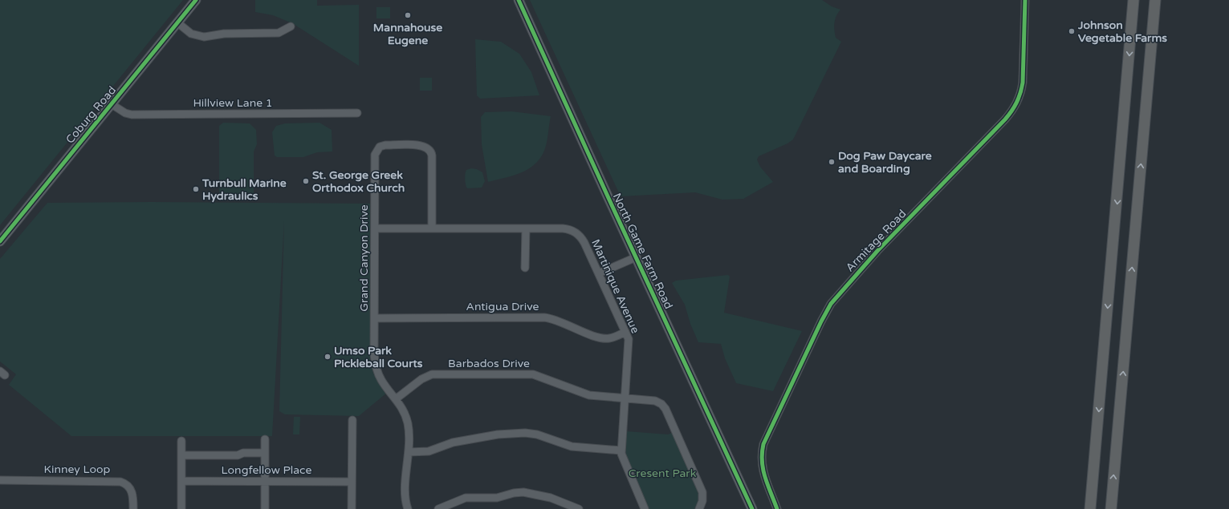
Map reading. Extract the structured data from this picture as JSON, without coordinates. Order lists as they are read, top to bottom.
{
  "streets": {
    "main road": ["Coburg Road", "North Game Farm Road"],
    "street": [
      "Hillview Lane 1",
      "Armitage Road",
      "Grand Canyon Drive",
      "Martinique Avenue",
      "Antigua Drive",
      "Barbados Drive",
      "Kinney Loop",
      "Longfellow Place"
    ]
  },
  "crossings": [
    ["Hillview Lane 1", "Coburg Road"],
    ["Grand Canyon Drive", "Martinique Avenue"],
    ["Grand Canyon Drive", "Antigua Drive"],
    ["Grand Canyon Drive", "Barbados Drive"],
    ["Martinique Avenue", "Antigua Drive"],
    ["Martinique Avenue", "Barbados Drive"]
  ],
  "parks": ["Cresent Park"],
  "places": [
    "Mannahouse Eugene",
    "Johnson Vegetable Farms",
    "Dog Paw Daycare and Boarding",
    "St. George Greek Orthodox Church",
    "Turnbull Marine Hydraulics",
    "Umso Park Pickleball Courts"
  ]
}
